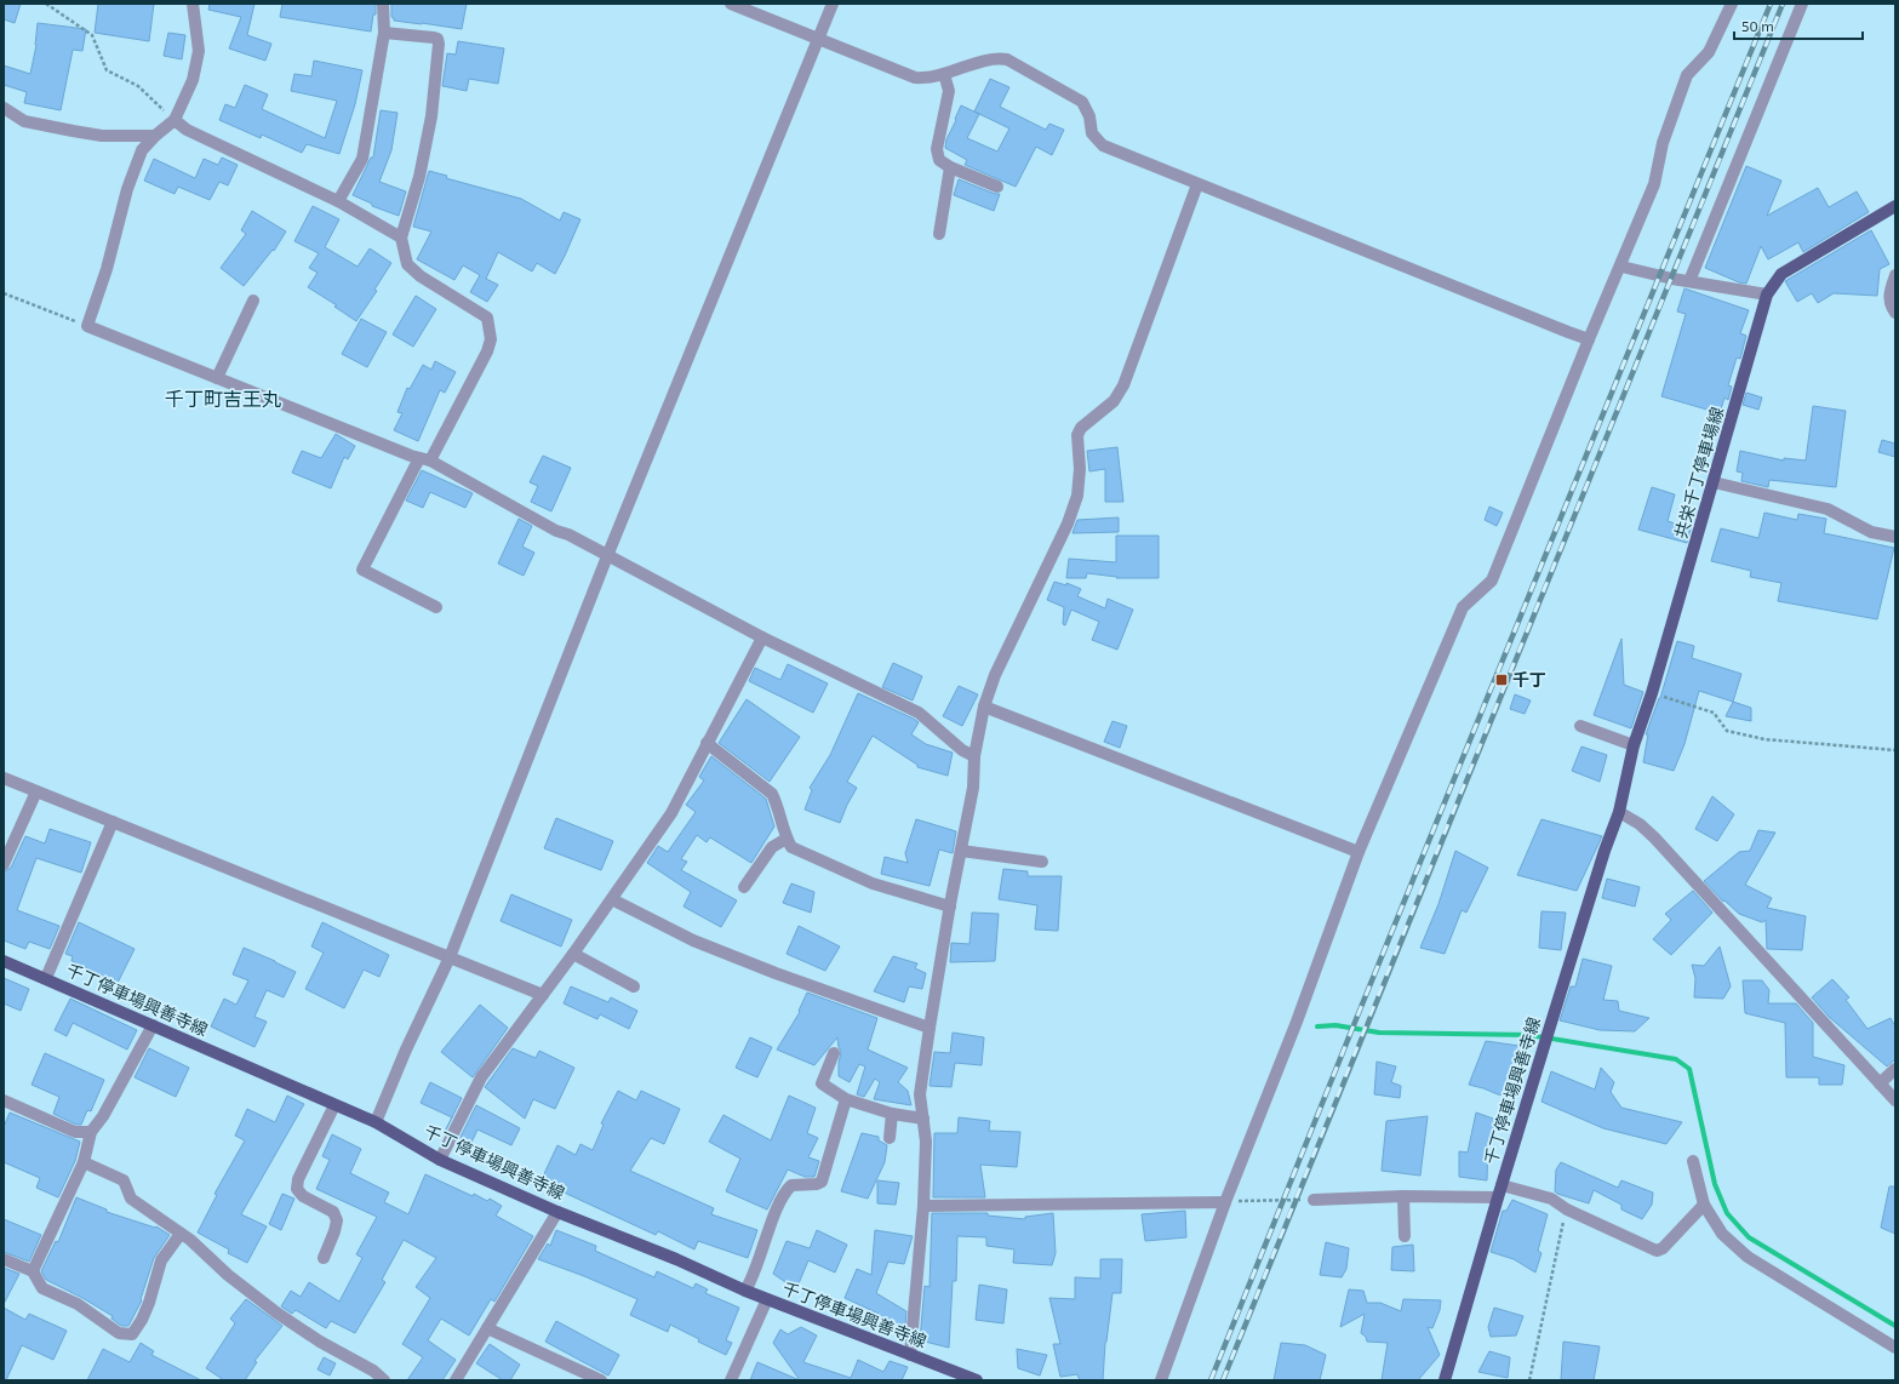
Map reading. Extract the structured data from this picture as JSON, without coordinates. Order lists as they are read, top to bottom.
{
  "streets": {
    "main road": ["共栄千丁停車場線", "千丁停車場興善寺線"]
  },
  "crossings": [
    ["共栄千丁停車場線", "千丁停車場興善寺線"]
  ],
  "districts": ["千丁町吉王丸"],
  "places": {
    "transit": ["千丁"]
  },
  "scale_bar": "50 m"
}
